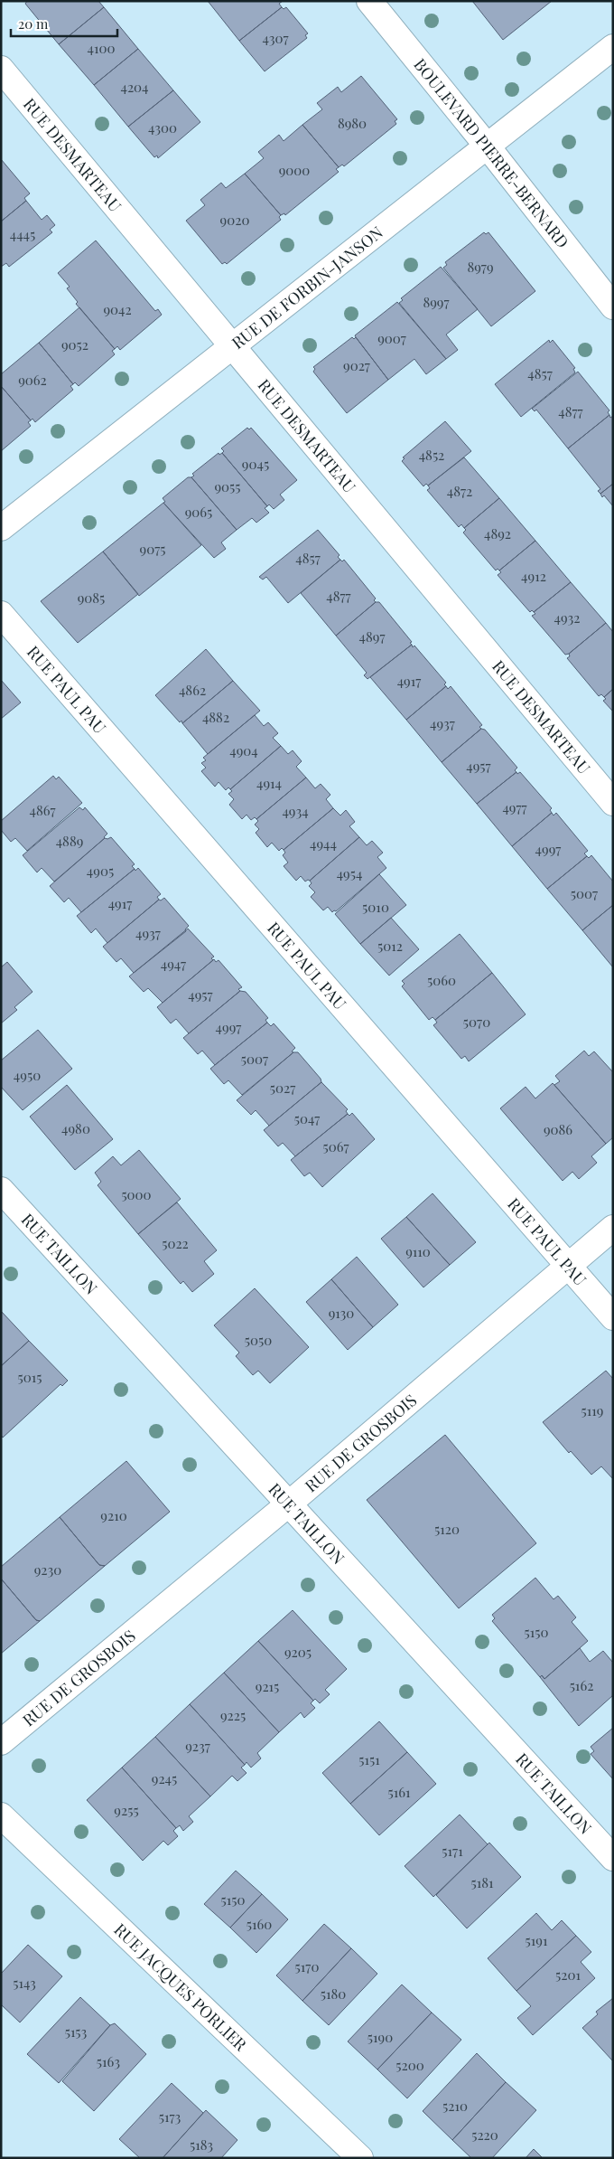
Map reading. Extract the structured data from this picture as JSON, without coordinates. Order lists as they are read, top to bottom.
{
  "streets": {
    "street": [
      "BOULEVARD PIERRE-BERNARD",
      "RUE DESMARTEAU",
      "RUE DE FORBIN-JANSON",
      "RUE PAUL PAU",
      "RUE TAILLON",
      "RUE DE GROSBOIS",
      "RUE JACQUES PORLIER"
    ]
  },
  "crossings": [
    ["BOULEVARD PIERRE-BERNARD", "RUE DE FORBIN-JANSON"],
    ["RUE DESMARTEAU", "RUE DE FORBIN-JANSON"],
    ["RUE PAUL PAU", "RUE DE GROSBOIS"],
    ["RUE TAILLON", "RUE DE GROSBOIS"]
  ],
  "house_numbers": [
    "4307",
    "4100",
    "4204",
    "8980",
    "4300",
    "9000",
    "9020",
    "4445",
    "8979",
    "8997",
    "9042",
    "9007",
    "9052",
    "9027",
    "4857",
    "9062",
    "4877",
    "4852",
    "9045",
    "9055",
    "4872",
    "9065",
    "4892",
    "9075",
    "4857",
    "4912",
    "4877",
    "9085",
    "4932",
    "4897",
    "4917",
    "4862",
    "4882",
    "4937",
    "4904",
    "4957",
    "4914",
    "4977",
    "4867",
    "4934",
    "4889",
    "4944",
    "4997",
    "4905",
    "4954",
    "5007",
    "4917",
    "5010",
    "4937",
    "5012",
    "4947",
    "5060",
    "4957",
    "5070",
    "4997",
    "5007",
    "4950",
    "5027",
    "5047",
    "4980",
    "9086",
    "5067",
    "5000",
    "5022",
    "9110",
    "9130",
    "5050",
    "5015",
    "5119",
    "9210",
    "5120",
    "9230",
    "5150",
    "9205",
    "5162",
    "9215",
    "9225",
    "9237",
    "5151",
    "9245",
    "5161",
    "9255",
    "5171",
    "5181",
    "5150",
    "5160",
    "5191",
    "5170",
    "5201",
    "5143",
    "5180",
    "5153",
    "5190",
    "5163",
    "5200",
    "5210",
    "5173",
    "5220",
    "5183"
  ],
  "scale_bar": "20 m"
}
